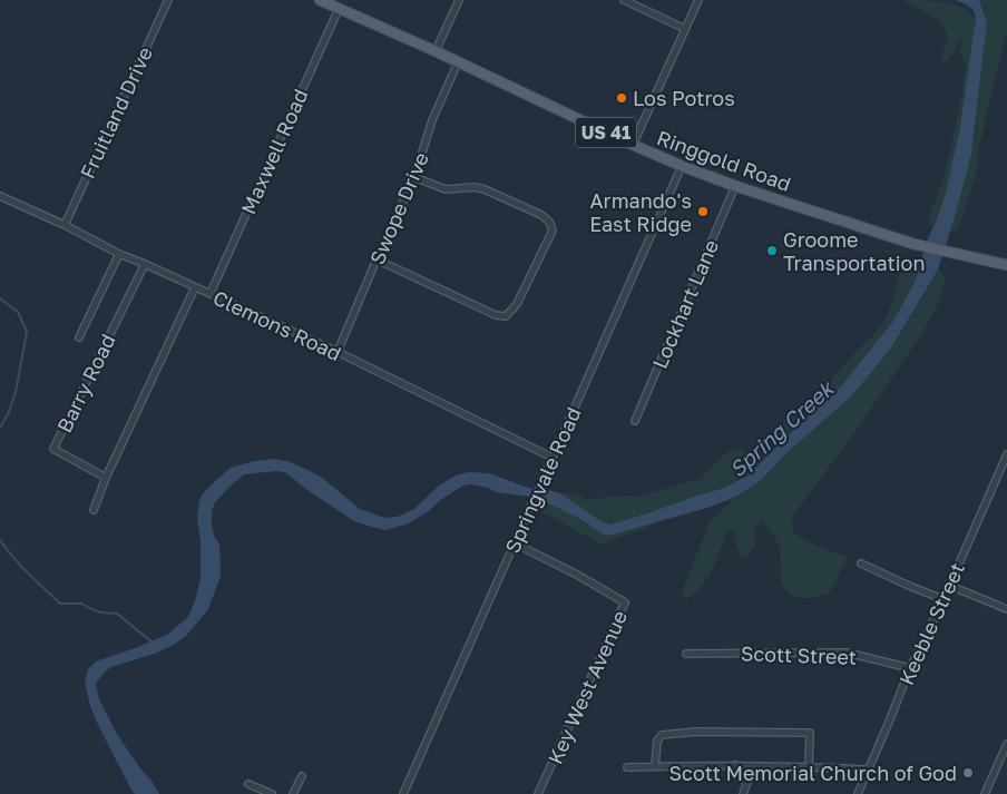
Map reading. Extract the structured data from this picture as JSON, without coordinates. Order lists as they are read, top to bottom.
{
  "streets": {
    "main road": ["US 41", "Ringgold Road"],
    "street": [
      "Fruitland Drive",
      "Maxwell Road",
      "Swope Drive",
      "Lockhart Lane",
      "Clemons Road",
      "Barry Road",
      "Springvale Road",
      "Keeble Street",
      "Scott Street",
      "Key West Avenue"
    ]
  },
  "crossings": [
    ["Fruitland Drive", "Clemons Road"],
    ["Maxwell Road", "Ringgold Road"],
    ["Maxwell Road", "Clemons Road"],
    ["Ringgold Road", "Swope Drive"],
    ["Ringgold Road", "Lockhart Lane"],
    ["Ringgold Road", "Springvale Road"],
    ["Swope Drive", "Clemons Road"],
    ["Clemons Road", "Barry Road"],
    ["Clemons Road", "Springvale Road"],
    ["Springvale Road", "Key West Avenue"],
    ["Keeble Street", "Scott Street"]
  ],
  "water": ["Spring Creek"],
  "places": [
    "Los Potros",
    "Armando's East Ridge",
    "Groome Transportation",
    "Scott Memorial Church of God"
  ]
}
